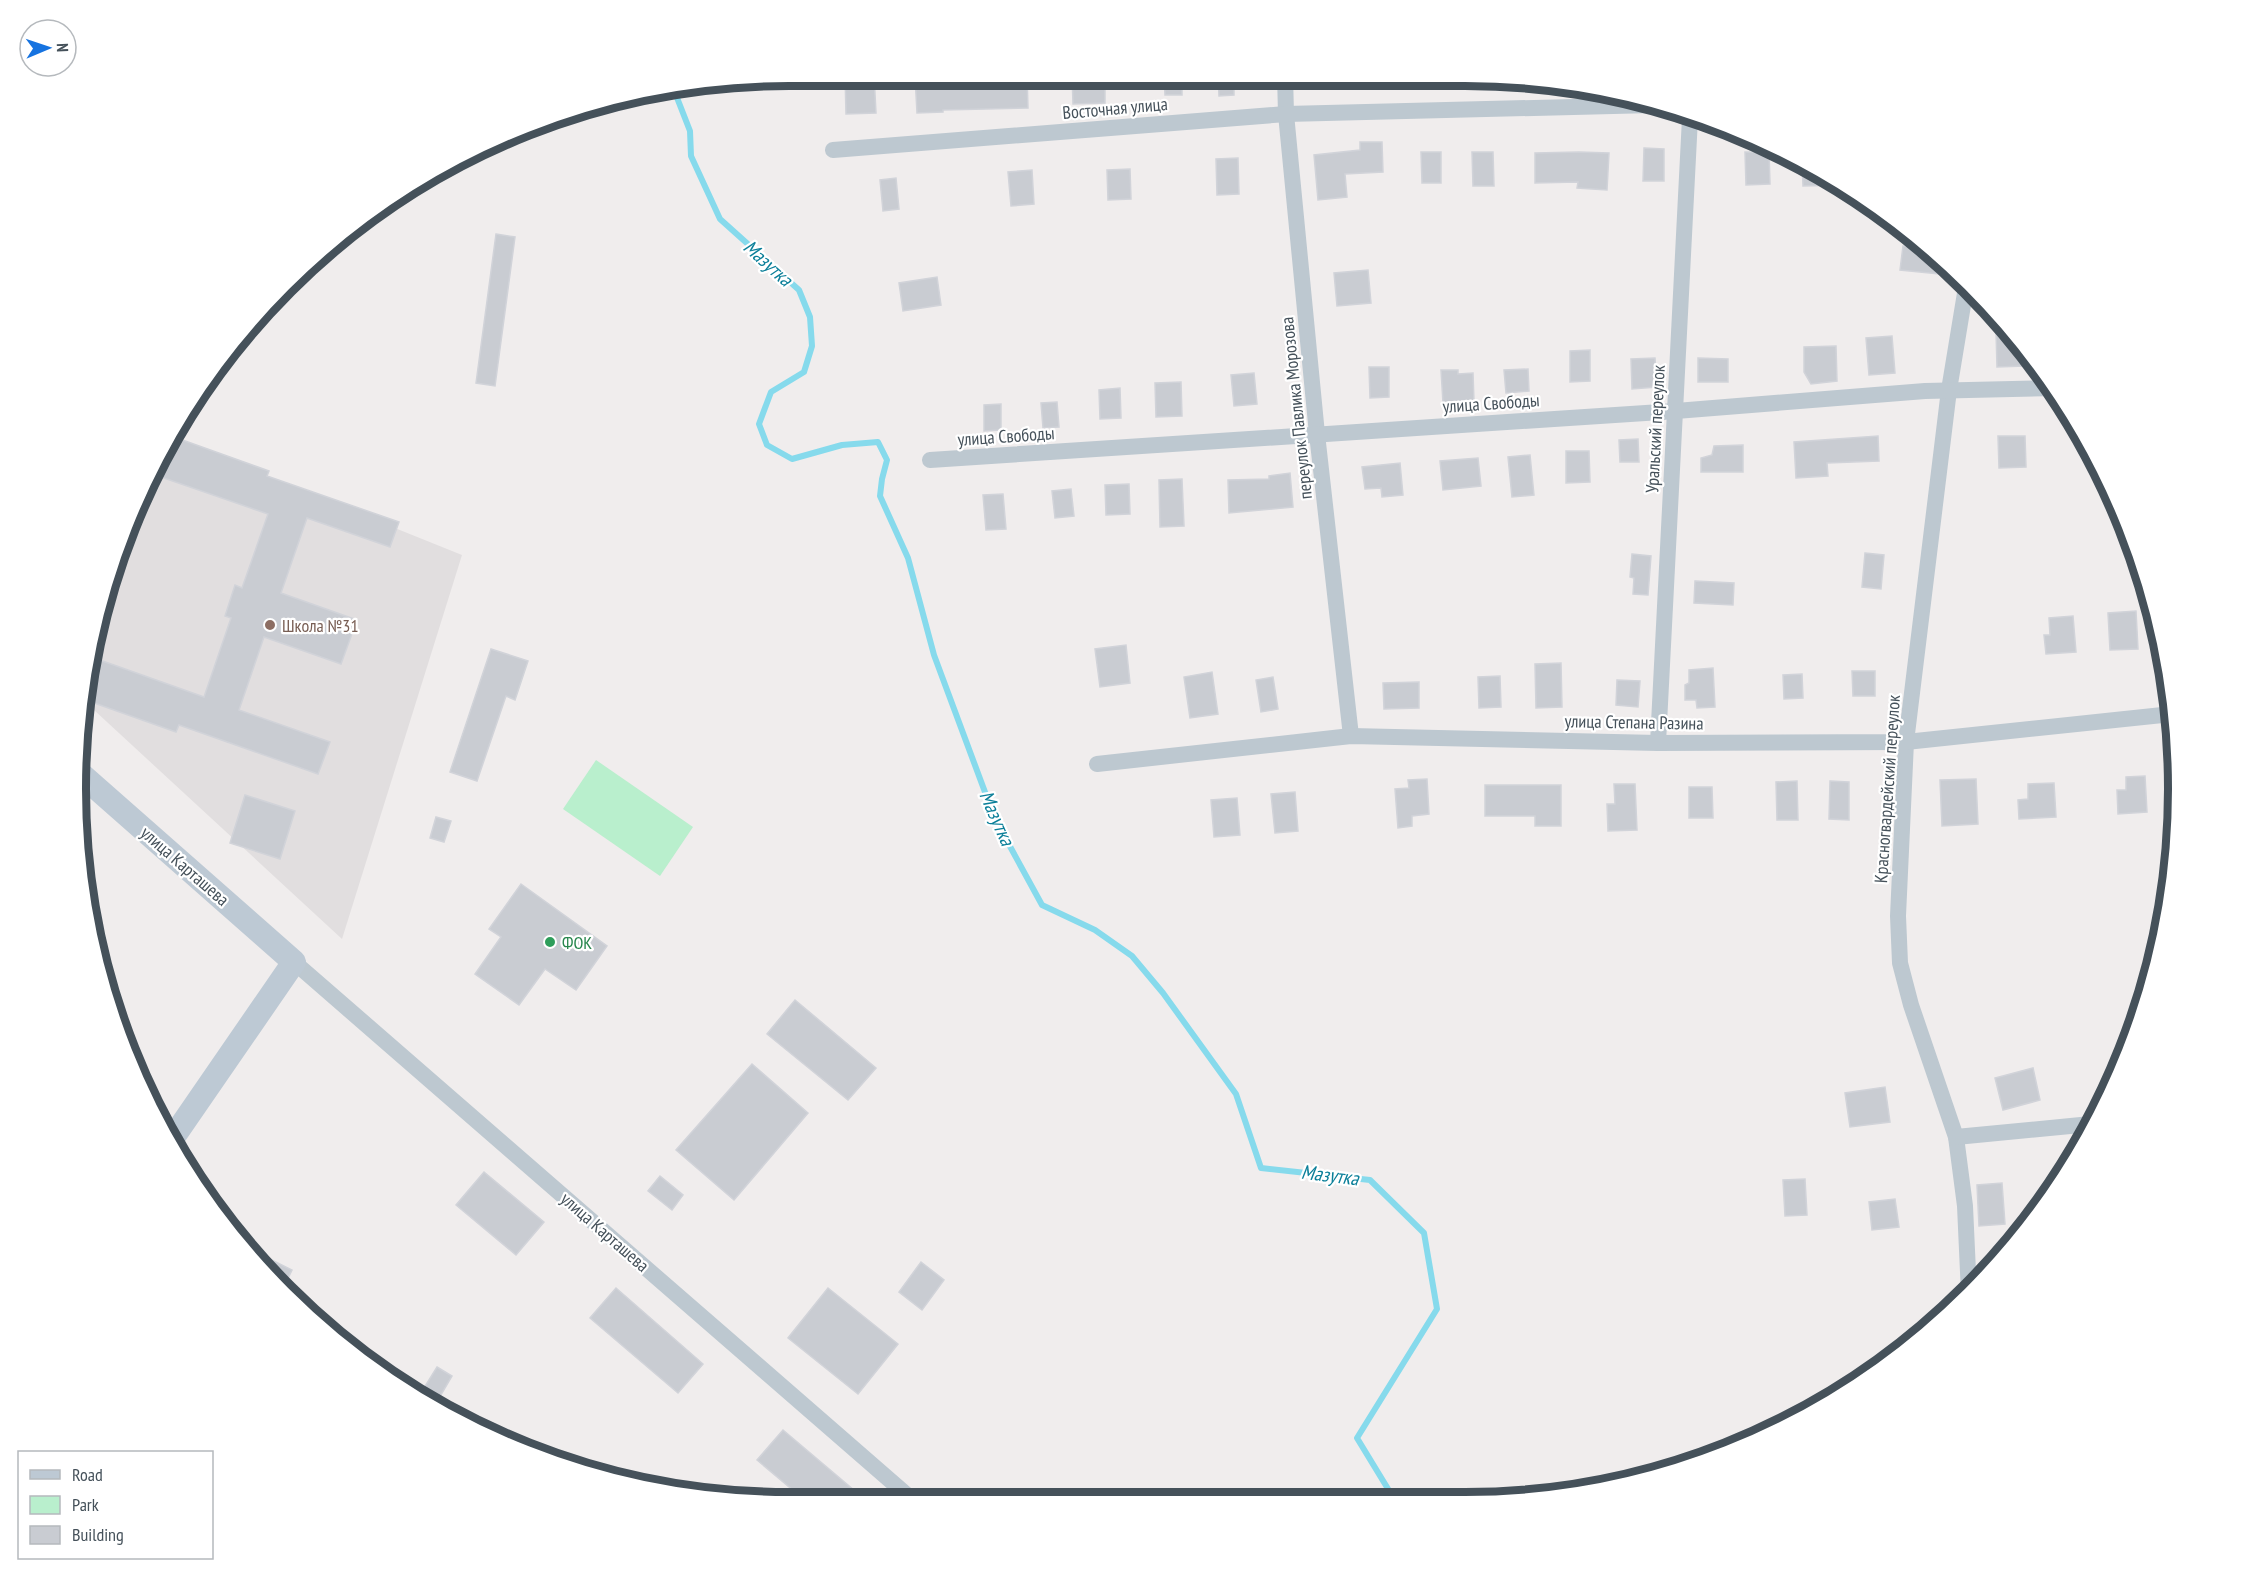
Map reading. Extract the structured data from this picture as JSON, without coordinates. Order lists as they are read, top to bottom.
{
  "streets": {
    "street": [
      "Восточная улица",
      "улица Свободы",
      "переулок Павлика Морозова",
      "Уральский переулок",
      "улица Степана Разина",
      "Красногвардейский переулок",
      "улица Карташева"
    ]
  },
  "crossings": [
    ["Восточная улица", "переулок Павлика Морозова"],
    ["улица Свободы", "переулок Павлика Морозова"],
    ["улица Свободы", "Уральский переулок"],
    ["улица Свободы", "Красногвардейский переулок"],
    ["переулок Павлика Морозова", "улица Степана Разина"],
    ["Уральский переулок", "улица Степана Разина"],
    ["улица Степана Разина", "Красногвардейский переулок"]
  ],
  "water": ["Мазутка"],
  "places": ["Школа №31", "ФОК"],
  "legend": ["Road", "Park", "Building"],
  "north": "right"
}
